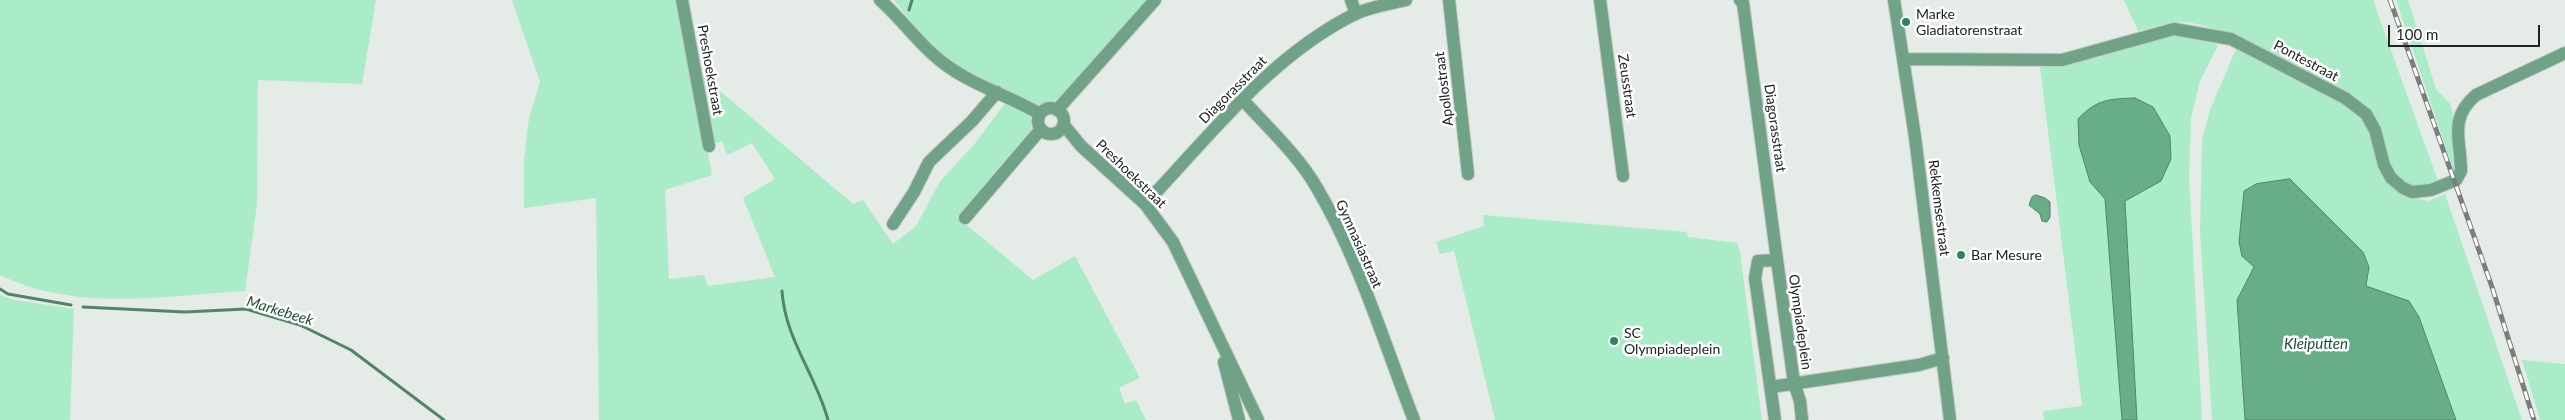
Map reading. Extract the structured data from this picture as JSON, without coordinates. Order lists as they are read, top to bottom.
{
  "streets": {
    "street": [
      "Pontestraat",
      "Preshoekstraat",
      "Zeusstraat",
      "Apollostraat",
      "Diagorasstraat",
      "Rekkemsestraat",
      "Gymnasiastraat",
      "Olympiadeplein"
    ]
  },
  "crossings": [
    ["Pontestraat", "Rekkemsestraat"],
    ["Preshoekstraat", "Diagorasstraat"],
    ["Diagorasstraat", "Gymnasiastraat"],
    ["Diagorasstraat", "Olympiadeplein"]
  ],
  "water": ["Markebeek", "Kleiputten"],
  "places": ["Marke Gladiatorenstraat", "Bar Mesure", "SC Olympiadeplein"],
  "scale_bar": "100 m"
}
